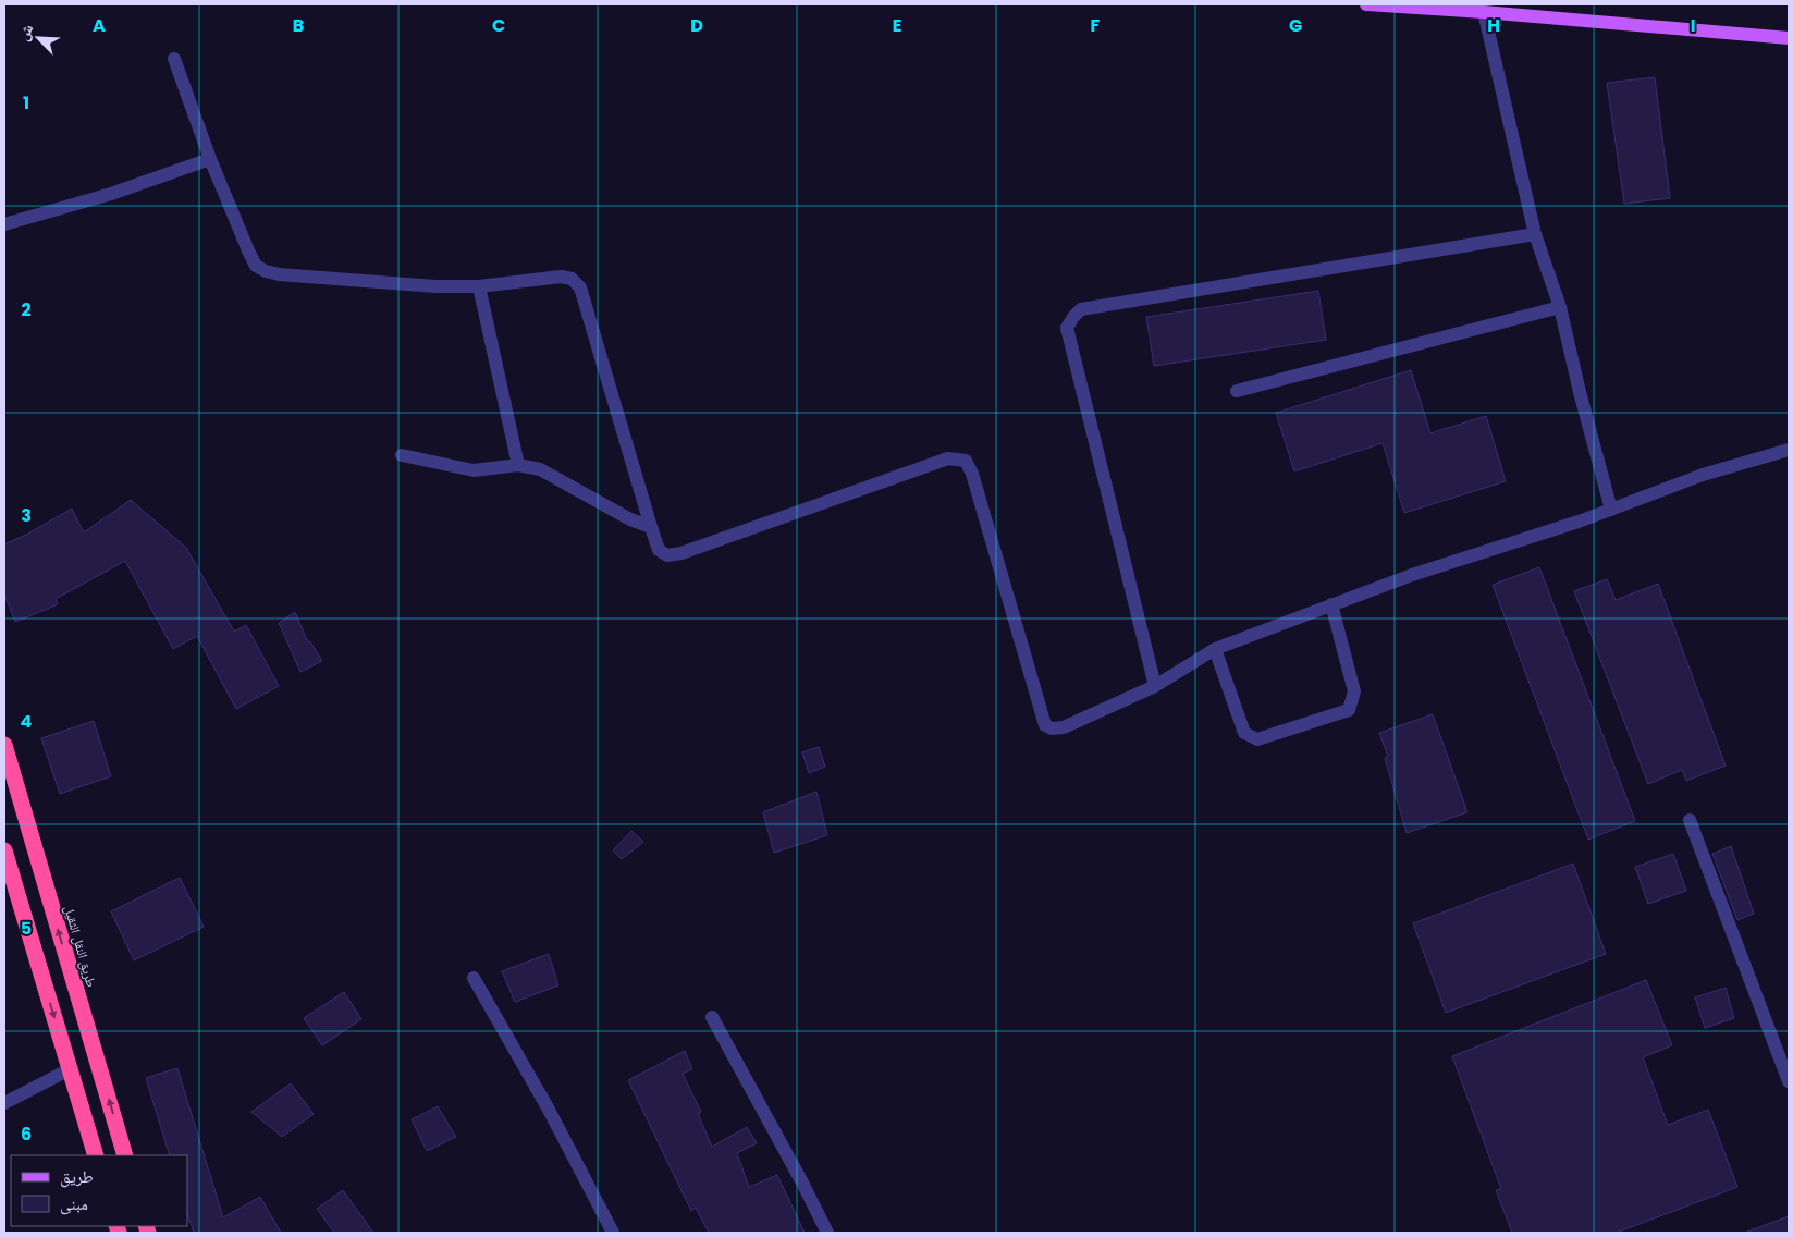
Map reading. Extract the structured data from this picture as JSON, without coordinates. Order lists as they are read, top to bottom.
{
  "streets": {
    "highway": ["طريق النقل الثقيل"]
  },
  "legend": ["طريق", "مبنى"],
  "north": "top left",
  "grid": {
    "columns": [
      "A",
      "B",
      "C",
      "D",
      "E",
      "F",
      "G",
      "H",
      "I"
    ],
    "rows": [
      "1",
      "2",
      "3",
      "4",
      "5",
      "6"
    ]
  }
}
